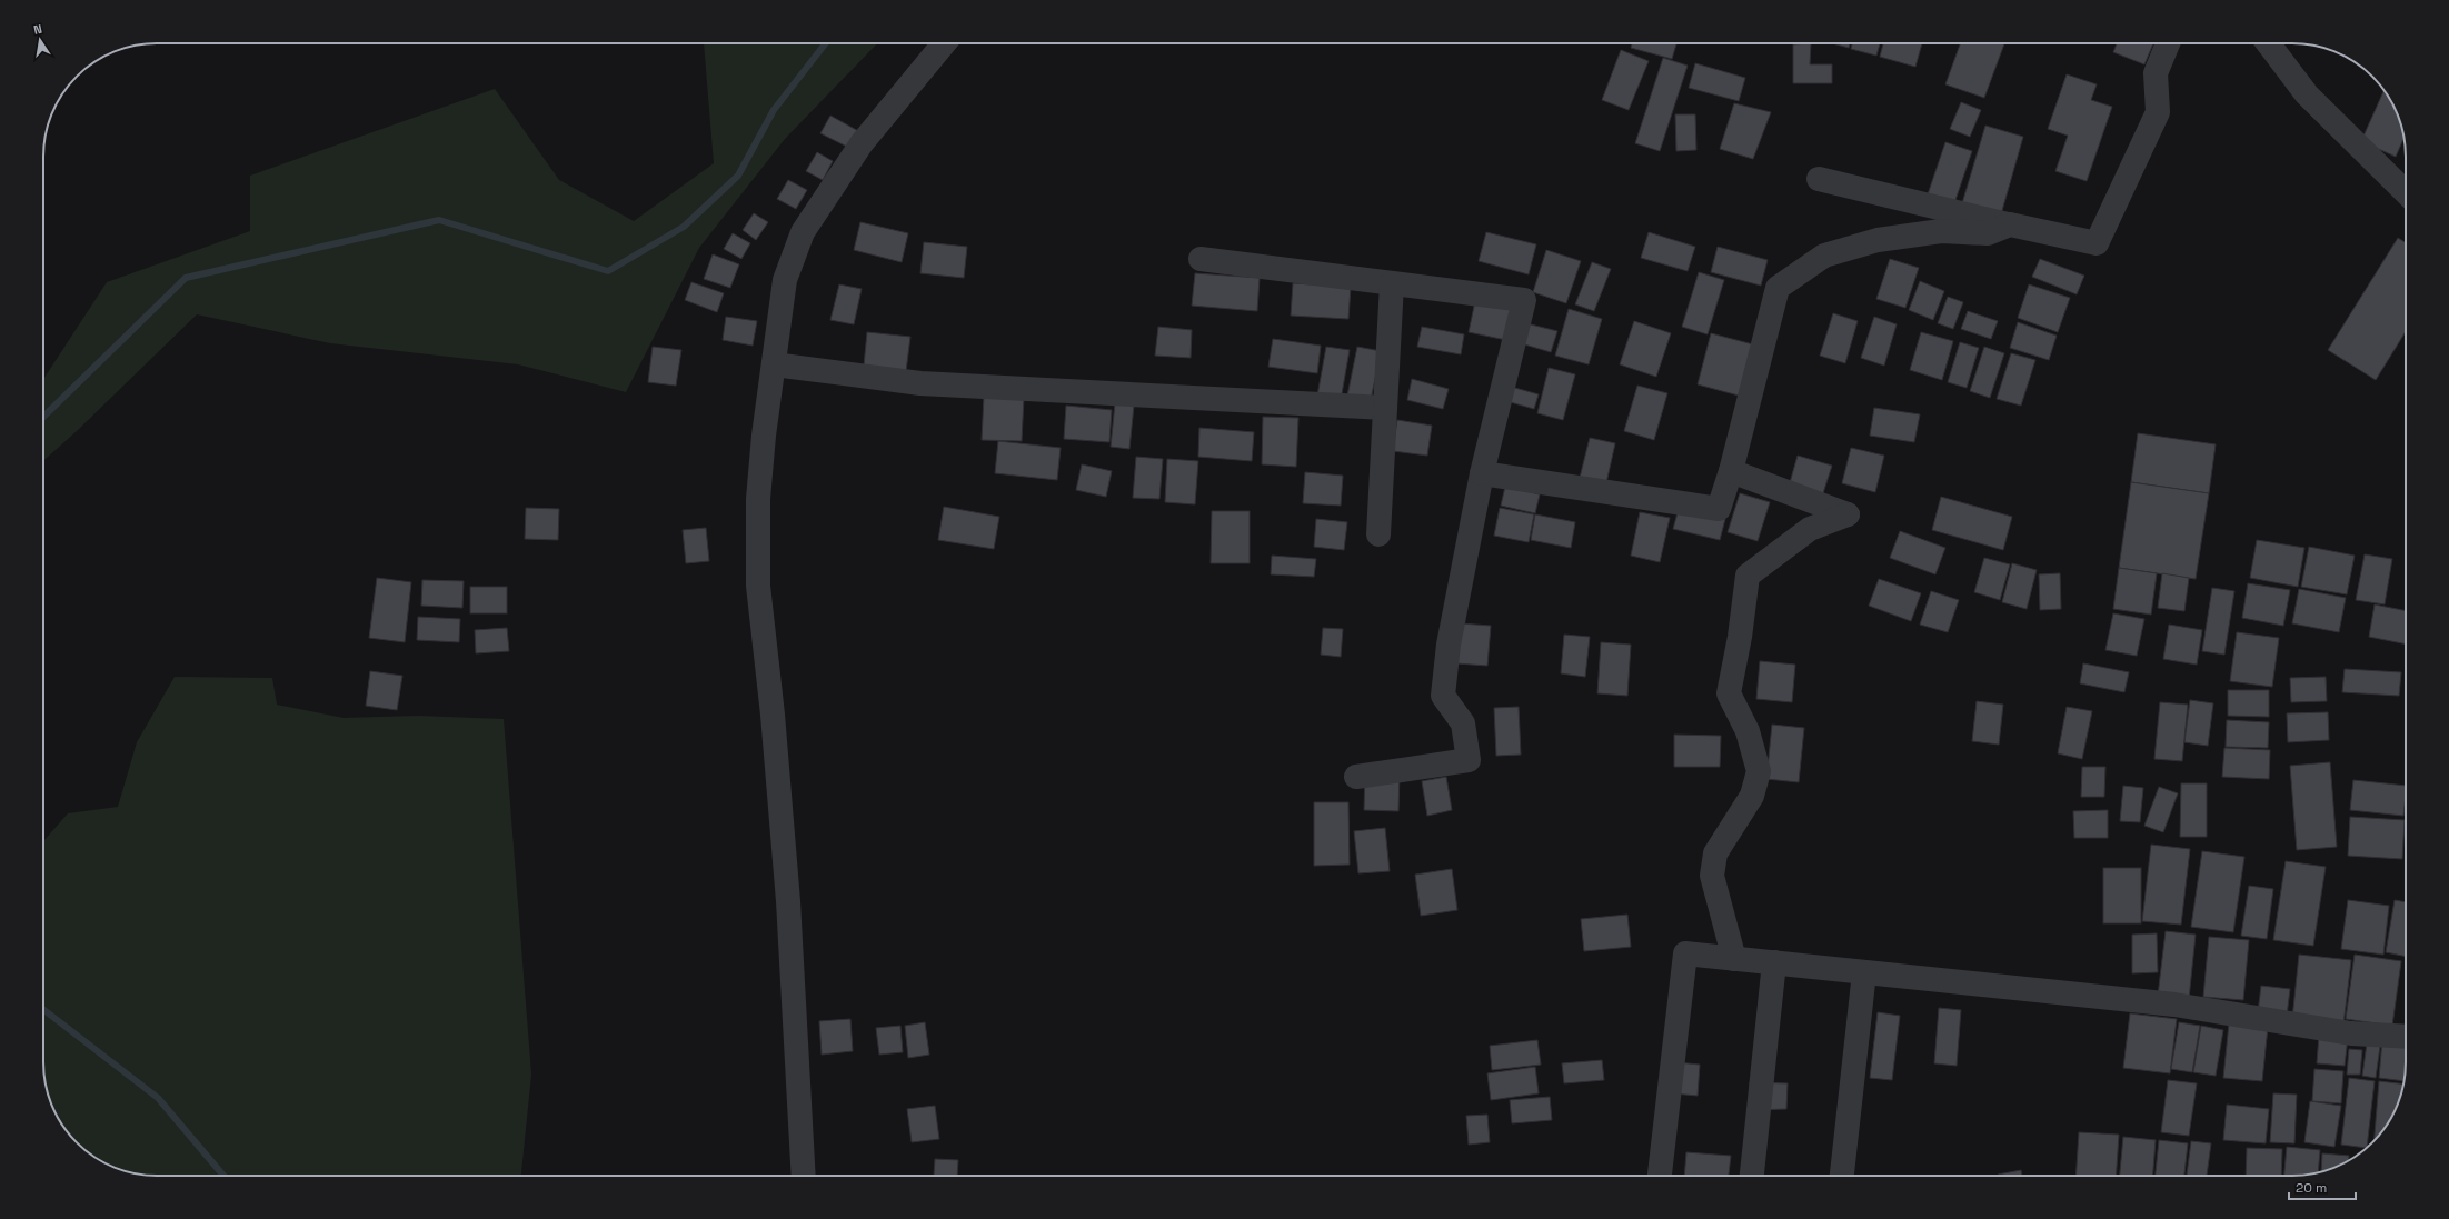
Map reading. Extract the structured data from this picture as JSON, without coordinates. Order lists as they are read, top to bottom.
{
  "scale_bar": "20 m",
  "north": "top"
}
